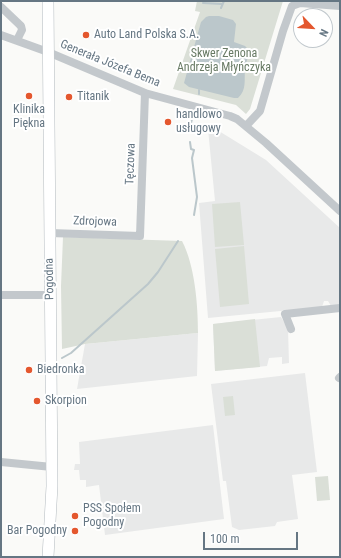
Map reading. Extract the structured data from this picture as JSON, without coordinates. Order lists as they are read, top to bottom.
{
  "streets": {
    "street": [
      "Generała Józefa Bema",
      "Tęczowa",
      "Zdrojowa",
      "Pogodna"
    ]
  },
  "crossings": [
    ["Generała Józefa Bema", "Tęczowa"],
    ["Generała Józefa Bema", "Pogodna"],
    ["Tęczowa", "Zdrojowa"],
    ["Zdrojowa", "Pogodna"]
  ],
  "parks": ["Skwer Zenona Andrzeja Młyńczyka"],
  "places": [
    "Auto Land Polska S.A.",
    "Klinika Piękna",
    "Titanik",
    "handlowo usługowy",
    "Biedronka",
    "Skorpion",
    "PSS Społem Pogodny",
    "Bar Pogodny"
  ],
  "scale_bar": "100 m",
  "north": "bottom right"
}
